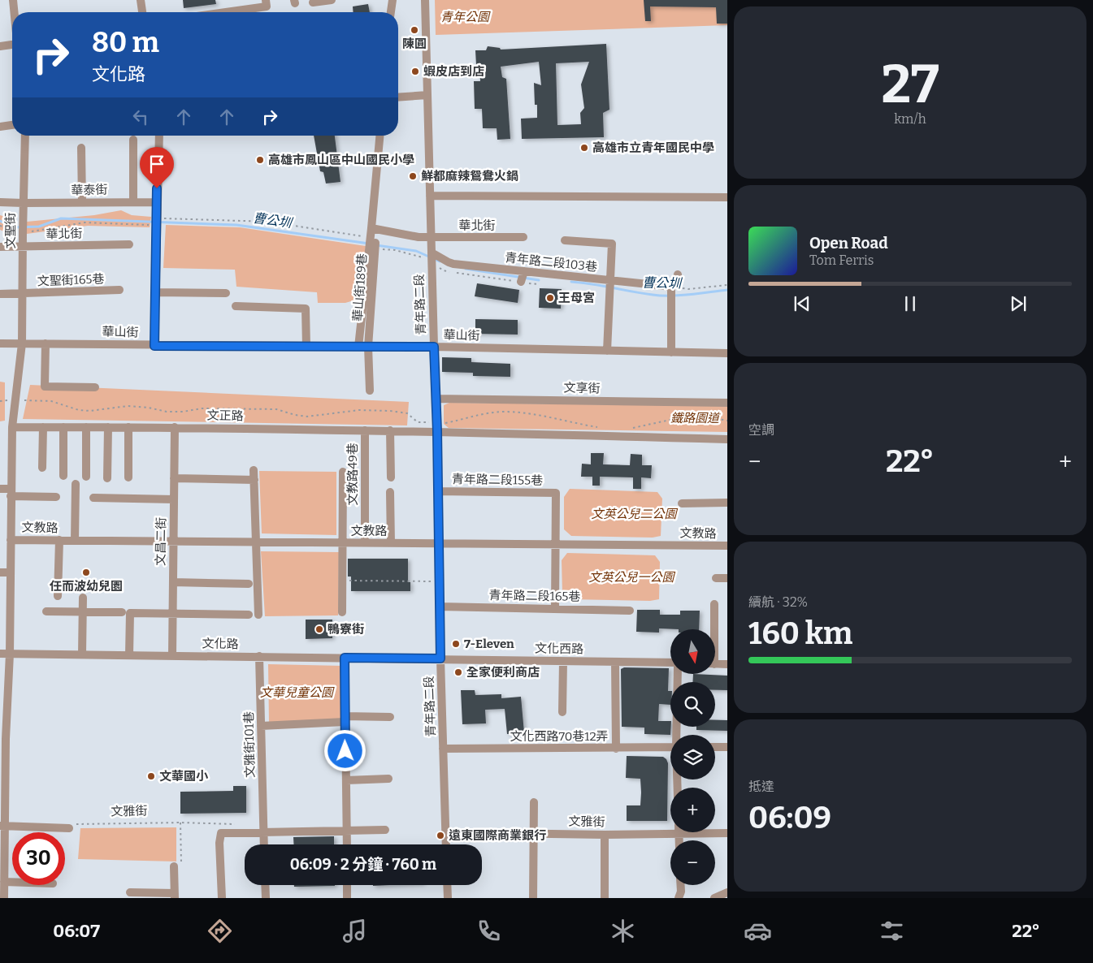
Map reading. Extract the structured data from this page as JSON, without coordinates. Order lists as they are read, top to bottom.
{
  "streets": {
    "street": [
      "華泰街",
      "華北街",
      "文聖街",
      "青年路二段103巷",
      "文聖街165巷",
      "華山街189巷",
      "青年路二段",
      "華山街",
      "文享街",
      "文正路",
      "文教路49巷",
      "青年路二段155巷",
      "文教路",
      "文昌二街",
      "青年路二段165巷",
      "文化路",
      "文化西路",
      "文化西路70巷12弄",
      "文雅街101巷",
      "文雅街"
    ]
  },
  "crossings": [
    ["華泰街", "文聖街"],
    ["華北街", "文聖街"],
    ["華北街", "華山街189巷"],
    ["華北街", "青年路二段"],
    ["文聖街", "文聖街165巷"],
    ["文聖街", "華山街"],
    ["文聖街", "文正路"],
    ["文聖街", "文教路"],
    ["文聖街", "文化路"],
    ["青年路二段103巷", "青年路二段"],
    ["華山街189巷", "華山街"],
    ["青年路二段", "華山街"],
    ["青年路二段", "文享街"],
    ["青年路二段", "文正路"],
    ["青年路二段", "青年路二段155巷"],
    ["青年路二段", "文教路"],
    ["青年路二段", "青年路二段165巷"],
    ["青年路二段", "文化路"],
    ["青年路二段", "文化西路"],
    ["青年路二段", "文化西路70巷12弄"],
    ["青年路二段", "文雅街"],
    ["文正路", "文教路49巷"],
    ["文正路", "文昌二街"],
    ["文教路49巷", "文教路"],
    ["青年路二段155巷", "文教路"],
    ["文教路", "文昌二街"],
    ["文昌二街", "文化路"],
    ["文化路", "文化西路"],
    ["文化路", "文雅街101巷"]
  ],
  "water": ["曹公圳"],
  "parks": [
    "青年公園",
    "鐵路園道",
    "文英公兒二公園",
    "文英公兒一公園",
    "文華兒童公園"
  ],
  "places": [
    "陳圓",
    "蝦皮店到店",
    "高雄市立青年國民中學",
    "高雄市鳳山區中山國民小學",
    "鮮都麻辣鴛鴦火鍋",
    "王母宮",
    "任而波幼兒園",
    "鴨寮街",
    "7-Eleven",
    "全家便利商店",
    "文華國小",
    "遠東國際商業銀行"
  ],
  "north": "bottom",
  "page": {
    "tile": [
      ["27", "km/h"],
      "空調",
      ["續航 · 32%", "160 km"],
      ["抵達", "06:09"]
    ],
    "turn": ["80 m", "文化路"],
    "song": ["Open Road", "Tom Ferris"],
    "heat": ["−", "22°", "+"],
    "map_buttons": ["+", "−"],
    "limit": "30",
    "trip": "06:09 · 2 分鐘 · 760 m",
    "tabs": ["06:07", "22°"]
  }
}
